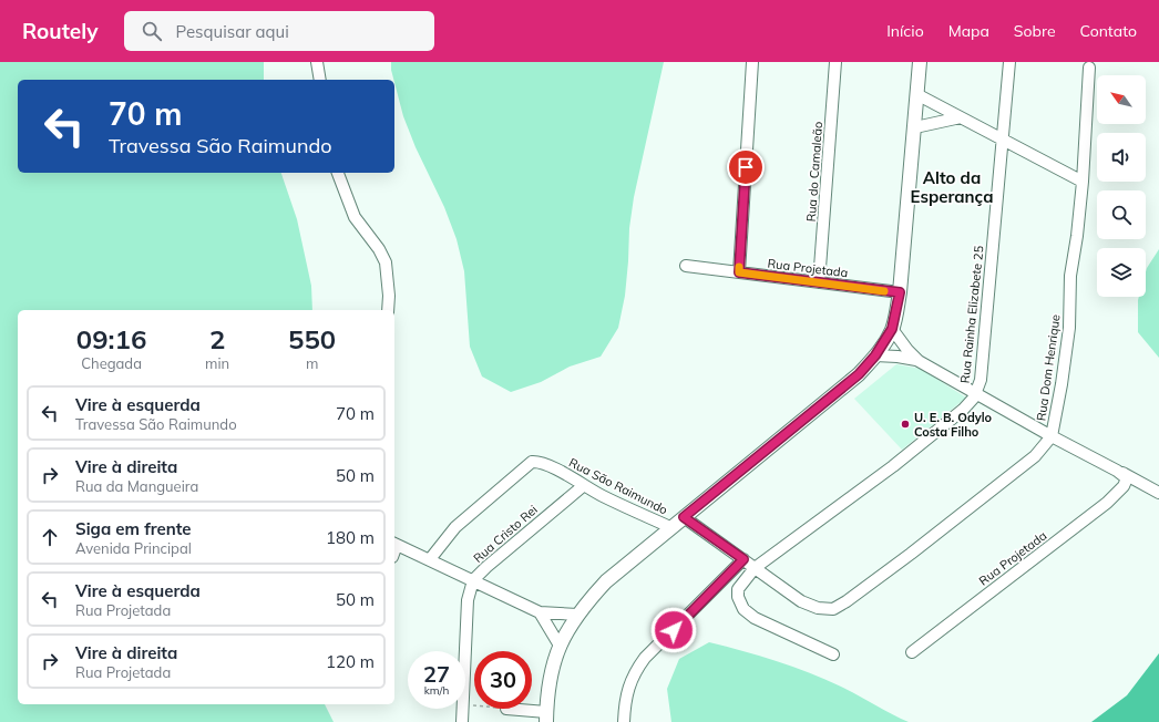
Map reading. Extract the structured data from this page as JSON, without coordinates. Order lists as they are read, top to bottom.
{
  "streets": {
    "street": [
      "Rua do Camaleão",
      "Rua Projetada",
      "Rua Rainha Elizabete 25",
      "Rua Dom Henrique",
      "Rua São Raimundo",
      "Rua Cristo Rei"
    ]
  },
  "crossings": [
    ["Rua do Camaleão", "Rua Projetada"],
    ["Rua Rainha Elizabete 25", "Rua Dom Henrique"],
    ["Rua São Raimundo", "Rua Cristo Rei"]
  ],
  "districts": ["Alto da Esperança"],
  "places": ["U. E. B. Odylo Costa Filho"],
  "north": "top left",
  "page": {
    "header": "Routely",
    "search": "Pesquisar aqui",
    "nav": [
      "Início",
      "Mapa",
      "Sobre",
      "Contato"
    ],
    "turn": ["70 m", "Travessa São Raimundo"],
    "eta": [
      "09:16",
      "Chegada",
      "2",
      "min",
      "550",
      "m"
    ],
    "list": [
      {
        "name": "Vire à esquerda",
        "note": "Travessa São Raimundo",
        "value": "70 m"
      },
      {
        "name": "Vire à direita",
        "note": "Rua da Mangueira",
        "value": "50 m"
      },
      {
        "name": "Siga em frente",
        "note": "Avenida Principal",
        "value": "180 m"
      },
      {
        "name": "Vire à esquerda",
        "note": "Rua Projetada",
        "value": "50 m"
      },
      {
        "name": "Vire à direita",
        "note": "Rua Projetada",
        "value": "120 m"
      }
    ],
    "speed": "27 km/h",
    "limit": "30"
  }
}
